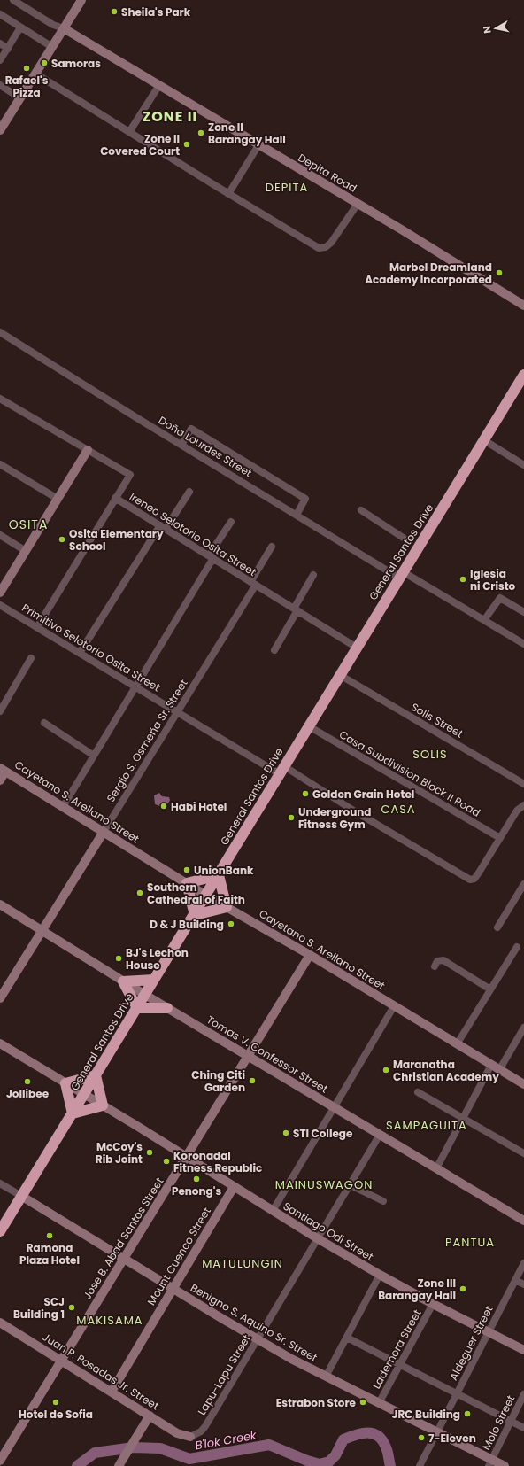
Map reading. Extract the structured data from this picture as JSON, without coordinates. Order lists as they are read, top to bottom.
{
  "streets": {
    "highway": ["General Santos Drive"],
    "street": [
      "Depita Road",
      "Doña Lourdes Street",
      "Ireneo Selotorio Osita Street",
      "Primitivo Selotorio Osita Street",
      "Solis Street",
      "Sergio S. Osmeña Sr. Street",
      "Casa Subdivision Block II Road",
      "Cayetano S. Arellano Street",
      "Tomas V. Confessor Street",
      "Santiago Odi Street",
      "Jose B. Abad Santos Street",
      "Mount Cuenco Street",
      "Benigno S. Aquino Sr. Street",
      "Aldeguer Street",
      "Lademora Street",
      "Juan P. Posadas Jr. Street",
      "Lapu-Lapu Street",
      "Molo Street"
    ]
  },
  "crossings": [
    ["Doña Lourdes Street", "General Santos Drive"],
    ["Ireneo Selotorio Osita Street", "General Santos Drive"],
    ["Ireneo Selotorio Osita Street", "Sergio S. Osmeña Sr. Street"],
    ["General Santos Drive", "Primitivo Selotorio Osita Street"],
    ["General Santos Drive", "Solis Street"],
    ["General Santos Drive", "Casa Subdivision Block II Road"],
    ["General Santos Drive", "Cayetano S. Arellano Street"],
    ["General Santos Drive", "Tomas V. Confessor Street"],
    ["General Santos Drive", "Santiago Odi Street"],
    ["General Santos Drive", "Benigno S. Aquino Sr. Street"],
    ["Primitivo Selotorio Osita Street", "Sergio S. Osmeña Sr. Street"],
    ["Primitivo Selotorio Osita Street", "Casa Subdivision Block II Road"],
    ["Sergio S. Osmeña Sr. Street", "Cayetano S. Arellano Street"],
    ["Sergio S. Osmeña Sr. Street", "Tomas V. Confessor Street"],
    ["Cayetano S. Arellano Street", "Jose B. Abad Santos Street"],
    ["Tomas V. Confessor Street", "Jose B. Abad Santos Street"],
    ["Tomas V. Confessor Street", "Lapu-Lapu Street"],
    ["Santiago Odi Street", "Jose B. Abad Santos Street"],
    ["Santiago Odi Street", "Mount Cuenco Street"],
    ["Santiago Odi Street", "Aldeguer Street"],
    ["Santiago Odi Street", "Lademora Street"],
    ["Santiago Odi Street", "Lapu-Lapu Street"],
    ["Jose B. Abad Santos Street", "Benigno S. Aquino Sr. Street"],
    ["Jose B. Abad Santos Street", "Juan P. Posadas Jr. Street"],
    ["Mount Cuenco Street", "Benigno S. Aquino Sr. Street"],
    ["Mount Cuenco Street", "Juan P. Posadas Jr. Street"],
    ["Benigno S. Aquino Sr. Street", "Aldeguer Street"],
    ["Benigno S. Aquino Sr. Street", "Lademora Street"],
    ["Benigno S. Aquino Sr. Street", "Lapu-Lapu Street"],
    ["Benigno S. Aquino Sr. Street", "Molo Street"],
    ["Juan P. Posadas Jr. Street", "Lapu-Lapu Street"]
  ],
  "districts": [
    "ZONE II",
    "DEPITA",
    "OSITA",
    "SOLIS",
    "CASA",
    "SAMPAGUITA",
    "MAINUSWAGON",
    "PANTUA",
    "MATULUNGIN",
    "MAKISAMA"
  ],
  "water": ["B'lok Creek"],
  "places": [
    "Sheila's Park",
    "Samoras",
    "Rafael's Pizza",
    "Zone II Barangay Hall",
    "Zone II Covered Court",
    "Marbel Dreamland Academy Incorporated",
    "Osita Elementary School",
    "Iglesia ni Cristo",
    "Golden Grain Hotel",
    "Habi Hotel",
    "Underground Fitness Gym",
    "UnionBank",
    "Southern Cathedral of Faith",
    "D & J Building",
    "BJ's Lechon House",
    "Maranatha Christian Academy",
    "Ching Citi Garden",
    "Jollibee",
    "STI College",
    "McCoy's Rib Joint",
    "Koronadal Fitness Republic",
    "Penong's",
    "Ramona Plaza Hotel",
    "Zone III Barangay Hall",
    "SCJ Building 1",
    "Hotel de Sofia",
    "Estrabon Store",
    "JRC Building",
    "7-Eleven"
  ],
  "north": "left"
}
